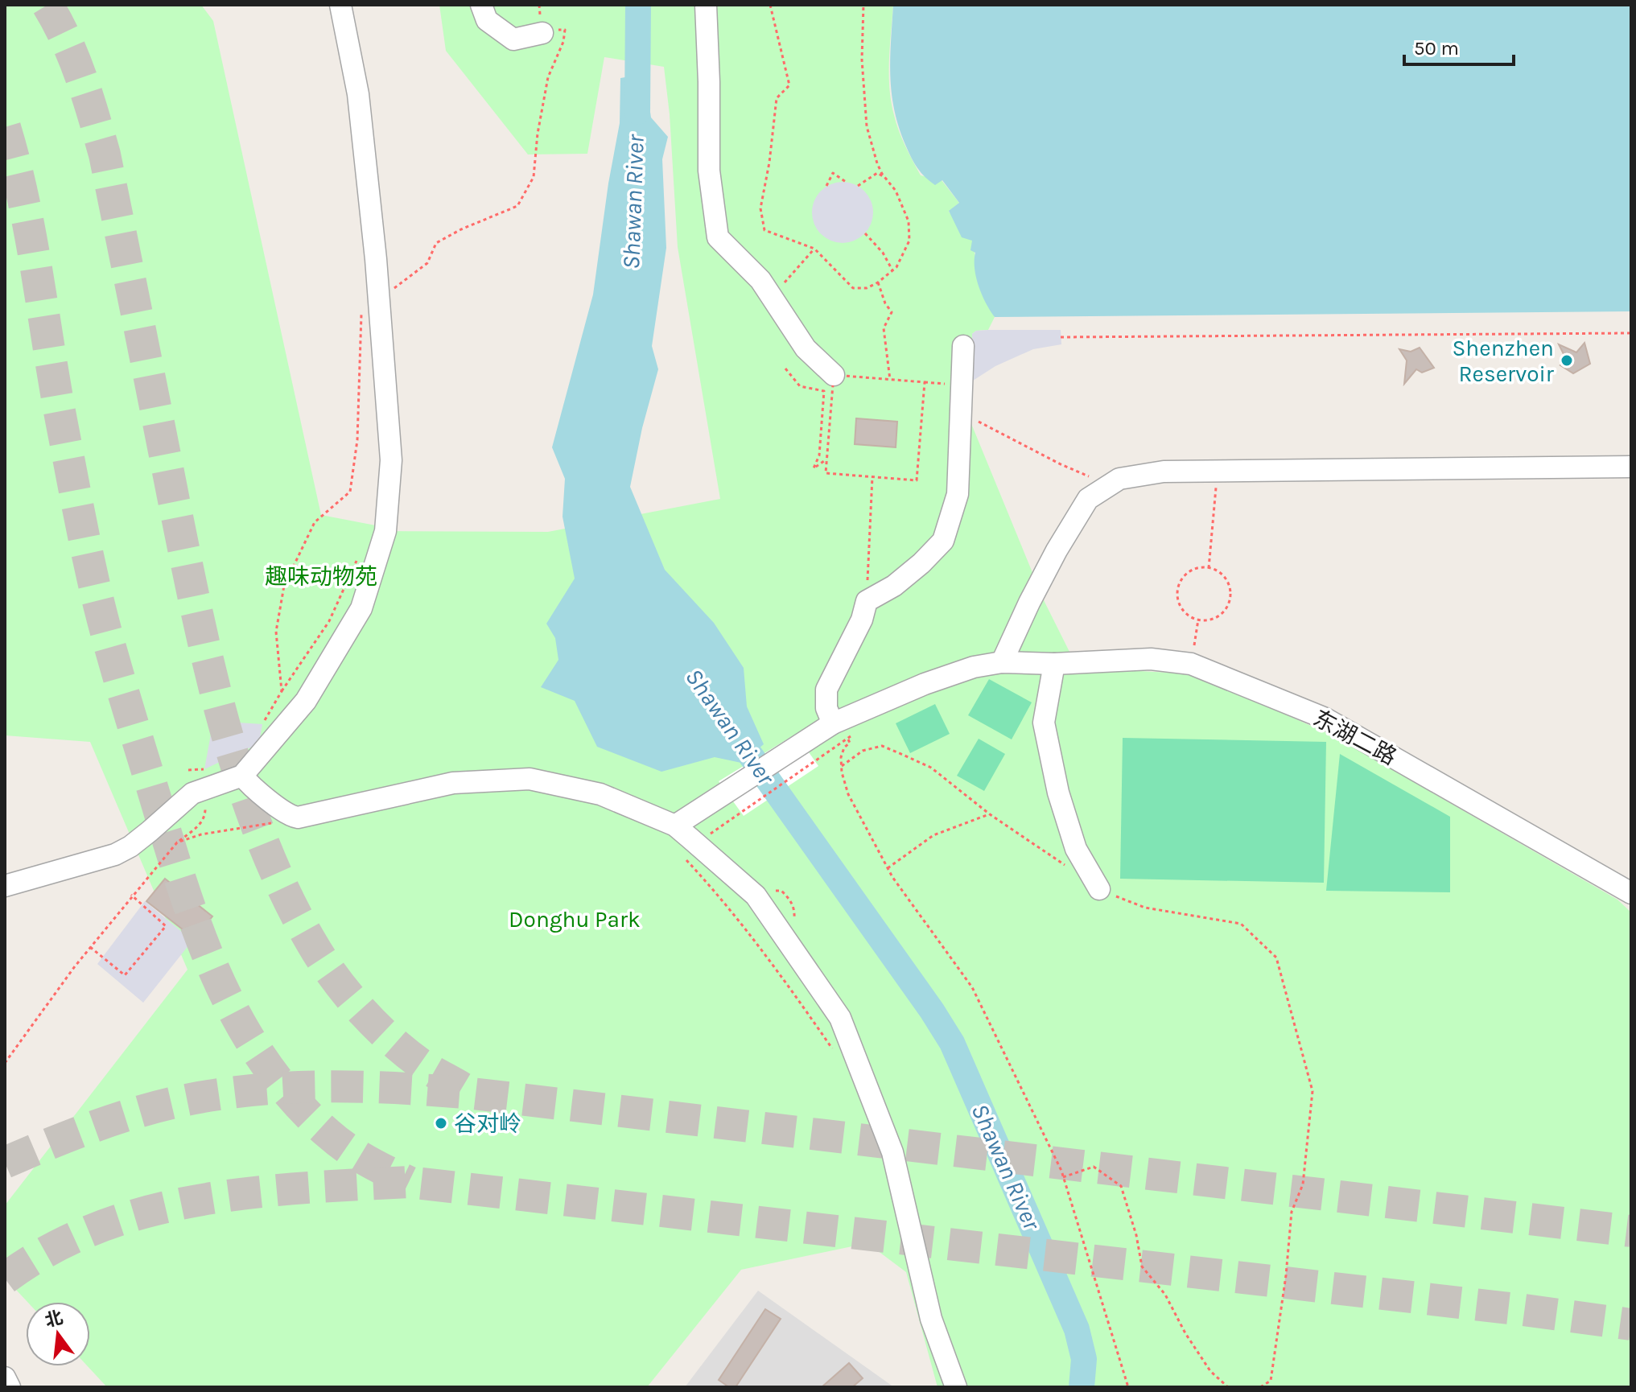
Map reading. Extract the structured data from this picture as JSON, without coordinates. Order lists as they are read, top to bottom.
{
  "streets": {
    "street": ["东湖二路"]
  },
  "water": ["Shawan River"],
  "parks": ["趣味动物苑", "Donghu Park"],
  "places": ["Shenzhen Reservoir", "谷对岭"],
  "scale_bar": "50 m",
  "north": "top"
}
